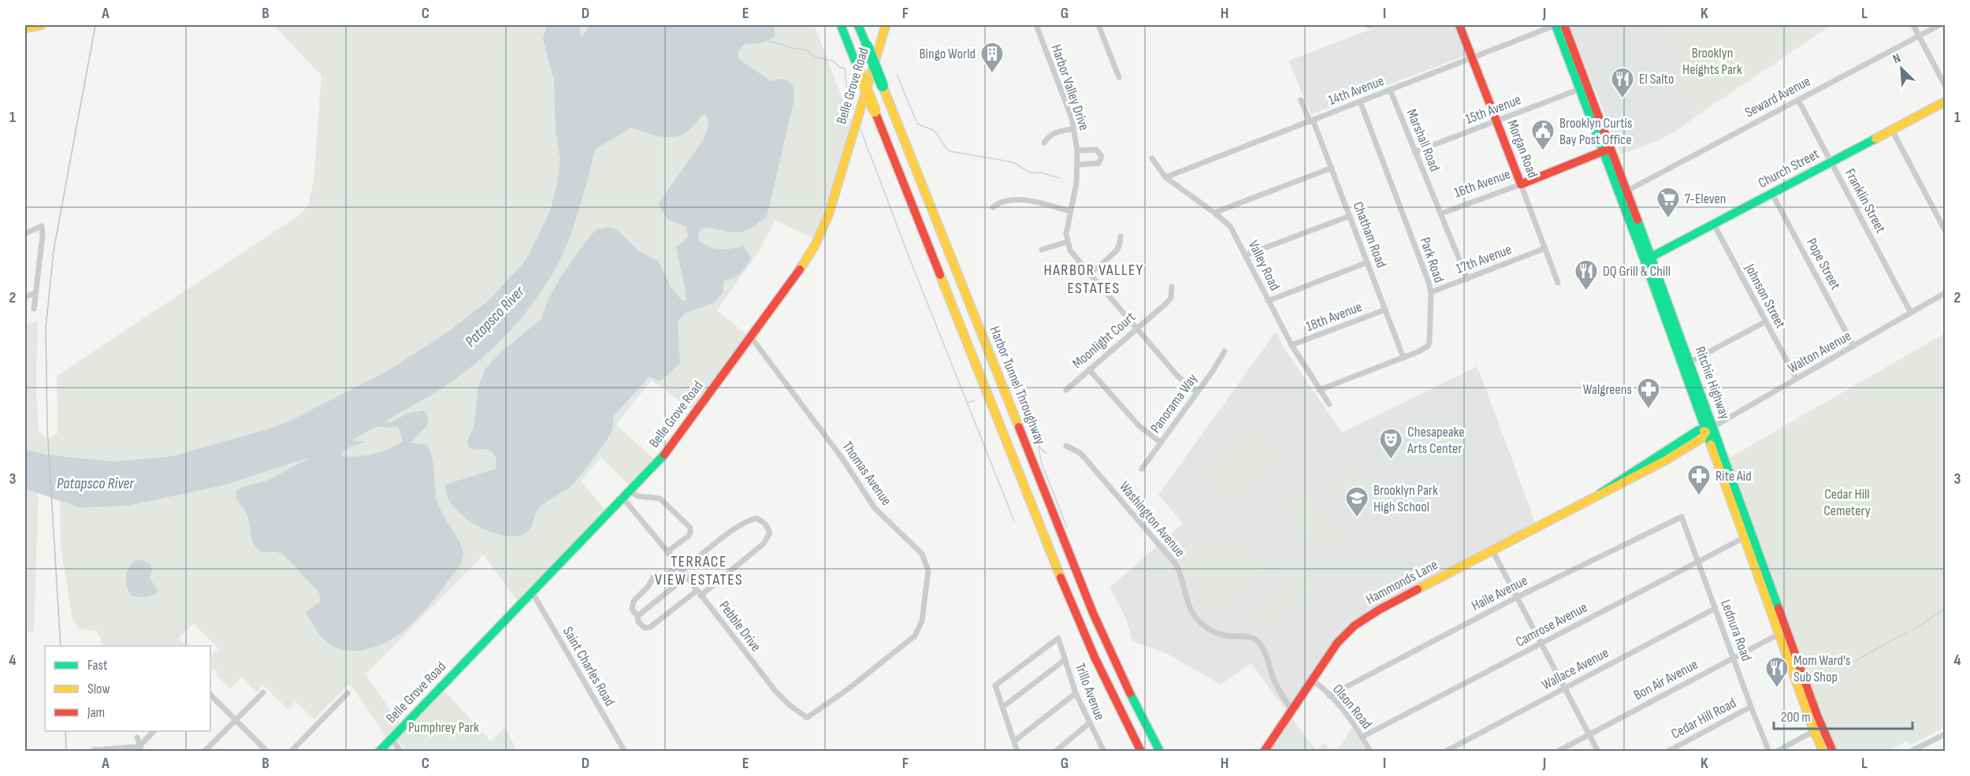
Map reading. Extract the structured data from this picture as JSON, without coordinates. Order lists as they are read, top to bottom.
{
  "streets": {
    "main road": [
      "Belle Grove Road",
      "Morgan Road",
      "Church Street",
      "16th Avenue",
      "Ritchie Highway",
      "Harbor Tunnel Throughway",
      "Hammonds Lane"
    ],
    "street": [
      "Harbor Valley Drive",
      "14th Avenue",
      "Seward Avenue",
      "15th Avenue",
      "Marshall Road",
      "Franklin Street",
      "Chatham Road",
      "17th Avenue",
      "Park Road",
      "Pope Street",
      "Valley Road",
      "Johnson Street",
      "18th Avenue",
      "Moonlight Court",
      "Walton Avenue",
      "Panorama Way",
      "Thomas Avenue",
      "Washington Avenue",
      "Haile Avenue",
      "Camrose Avenue",
      "Pebble Drive",
      "Lednura Road",
      "Saint Charles Road",
      "Wallace Avenue",
      "Bon Air Avenue",
      "Trillo Avenue",
      "Olson Road",
      "Cedar Hill Road"
    ]
  },
  "crossings": [
    ["Belle Grove Road", "Thomas Avenue"],
    ["Belle Grove Road", "Pebble Drive"],
    ["Belle Grove Road", "Saint Charles Road"],
    ["14th Avenue", "Marshall Road"],
    ["14th Avenue", "Morgan Road"],
    ["14th Avenue", "Chatham Road"],
    ["14th Avenue", "Park Road"],
    ["14th Avenue", "Valley Road"],
    ["14th Avenue", "Ritchie Highway"],
    ["Seward Avenue", "Franklin Street"],
    ["Seward Avenue", "Ritchie Highway"],
    ["15th Avenue", "Marshall Road"],
    ["15th Avenue", "Morgan Road"],
    ["15th Avenue", "Ritchie Highway"],
    ["Marshall Road", "16th Avenue"],
    ["Marshall Road", "17th Avenue"],
    ["Morgan Road", "16th Avenue"],
    ["Morgan Road", "17th Avenue"],
    ["Church Street", "Franklin Street"],
    ["Church Street", "Pope Street"],
    ["Church Street", "Johnson Street"],
    ["Church Street", "Ritchie Highway"],
    ["16th Avenue", "Ritchie Highway"],
    ["Franklin Street", "Walton Avenue"],
    ["Chatham Road", "Park Road"],
    ["Chatham Road", "18th Avenue"],
    ["17th Avenue", "Park Road"],
    ["Park Road", "Valley Road"],
    ["Pope Street", "Walton Avenue"],
    ["Valley Road", "18th Avenue"],
    ["Johnson Street", "Walton Avenue"],
    ["Walton Avenue", "Ritchie Highway"],
    ["Walton Avenue", "Hammonds Lane"],
    ["Ritchie Highway", "Hammonds Lane"],
    ["Ritchie Highway", "Camrose Avenue"],
    ["Ritchie Highway", "Bon Air Avenue"],
    ["Thomas Avenue", "Pebble Drive"],
    ["Washington Avenue", "Hammonds Lane"],
    ["Hammonds Lane", "Olson Road"],
    ["Haile Avenue", "Lednura Road"],
    ["Haile Avenue", "Olson Road"],
    ["Camrose Avenue", "Lednura Road"],
    ["Camrose Avenue", "Olson Road"],
    ["Lednura Road", "Wallace Avenue"],
    ["Lednura Road", "Bon Air Avenue"],
    ["Lednura Road", "Cedar Hill Road"]
  ],
  "districts": ["HARBOR VALLEY ESTATES", "TERRACE VIEW ESTATES"],
  "water": ["Patapsco River"],
  "parks": ["Brooklyn Heights Park", "Cedar Hill Cemetery", "Pumphrey Park"],
  "places": {
    "building": ["Bingo World"],
    "restaurant": ["El Salto", "DQ Grill & Chill", "Mom Ward's Sub Shop"],
    "public building": ["Brooklyn Curtis Bay Post Office"],
    "supermarket": ["7-Eleven"],
    "pharmacy": ["Walgreens", "Rite Aid"],
    "theatre": ["Chesapeake Arts Center"],
    "school or university": ["Brooklyn Park High School"]
  },
  "legend": ["Fast", "Slow", "Jam"],
  "scale_bar": "200 m",
  "north": "top left",
  "grid": {
    "columns": [
      "A",
      "B",
      "C",
      "D",
      "E",
      "F",
      "G",
      "H",
      "I",
      "J",
      "K",
      "L"
    ],
    "rows": [
      "1",
      "2",
      "3",
      "4"
    ]
  }
}
